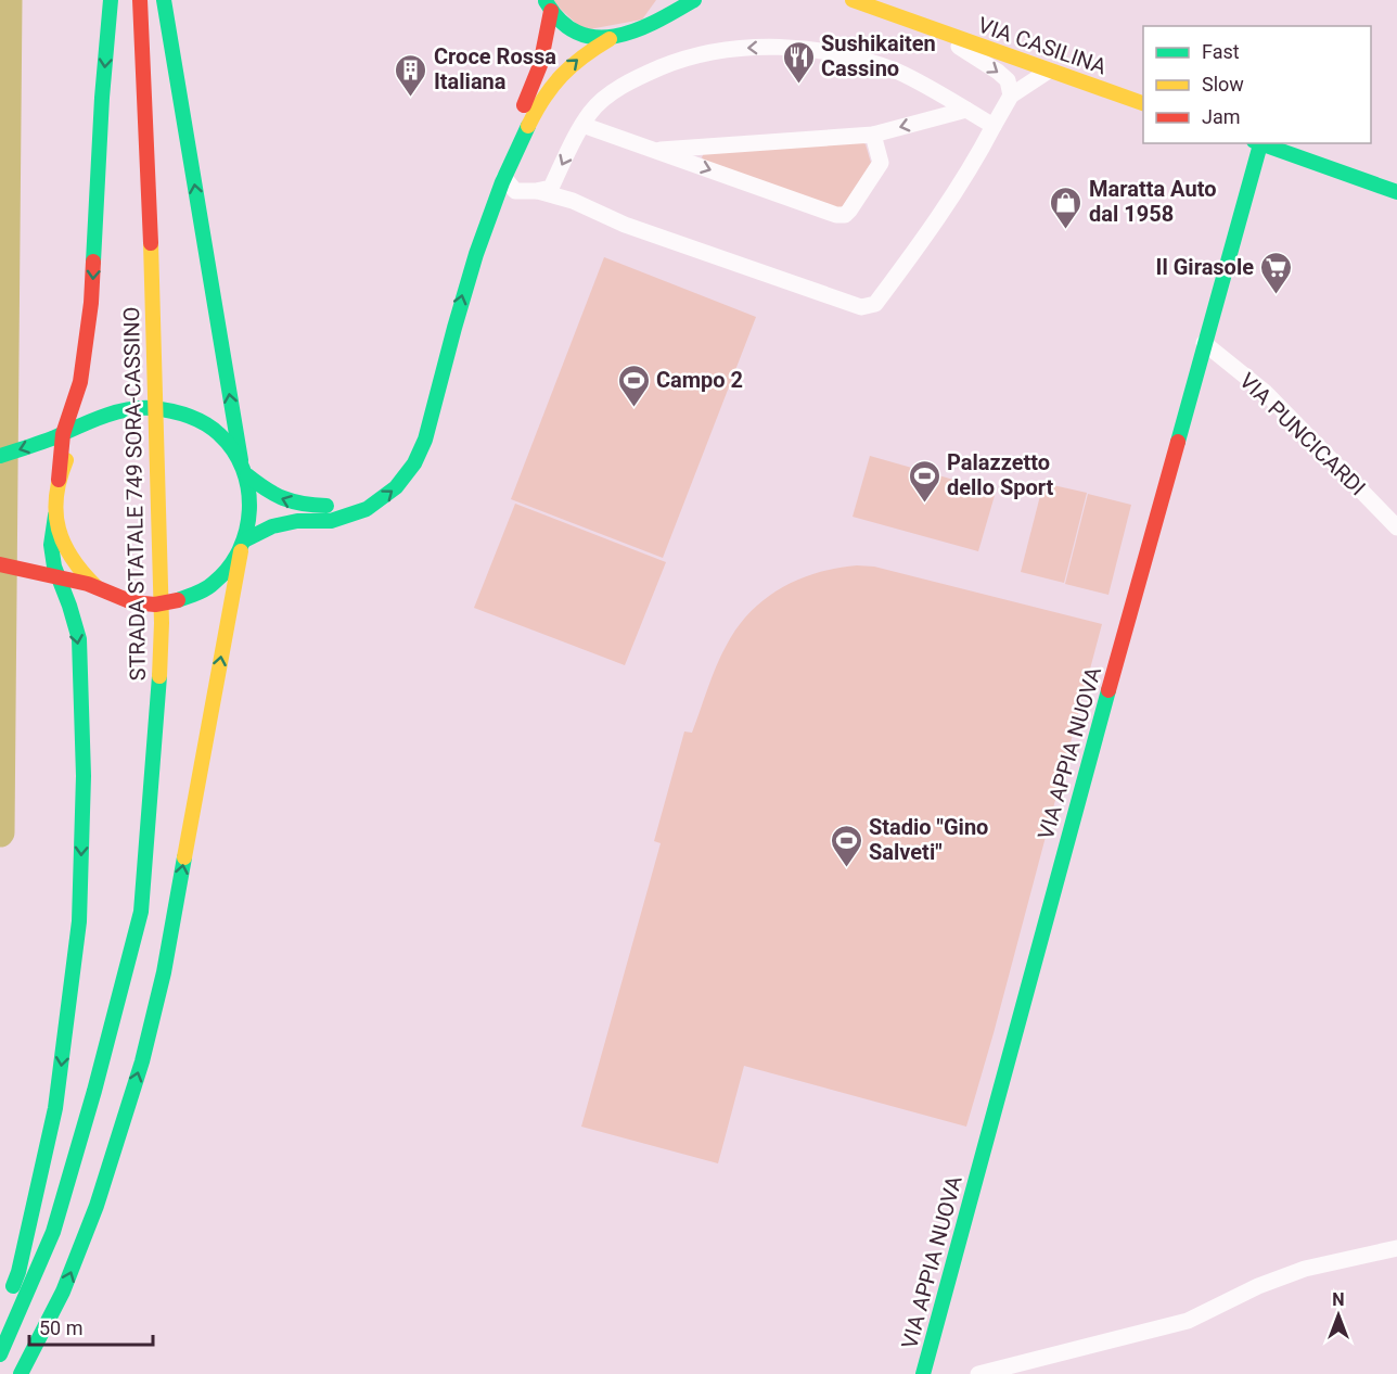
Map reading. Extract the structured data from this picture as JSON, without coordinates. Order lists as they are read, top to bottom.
{
  "streets": {
    "main road": ["VIA CASILINA", "STRADA STATALE 749 SORA-CASSINO", "VIA APPIA NUOVA"],
    "street": ["VIA PUNCICARDI"]
  },
  "crossings": [
    ["VIA PUNCICARDI", "VIA APPIA NUOVA"]
  ],
  "places": {
    "restaurant": ["Sushikaiten Cassino"],
    "building": ["Croce Rossa Italiana"],
    "shop": ["Maratta Auto dal 1958"],
    "supermarket": ["Il Girasole"],
    "sports": ["Campo 2", "Palazzetto dello Sport", "Stadio \"Gino Salveti\""]
  },
  "legend": ["Fast", "Slow", "Jam"],
  "scale_bar": "50 m",
  "north": "top"
}
